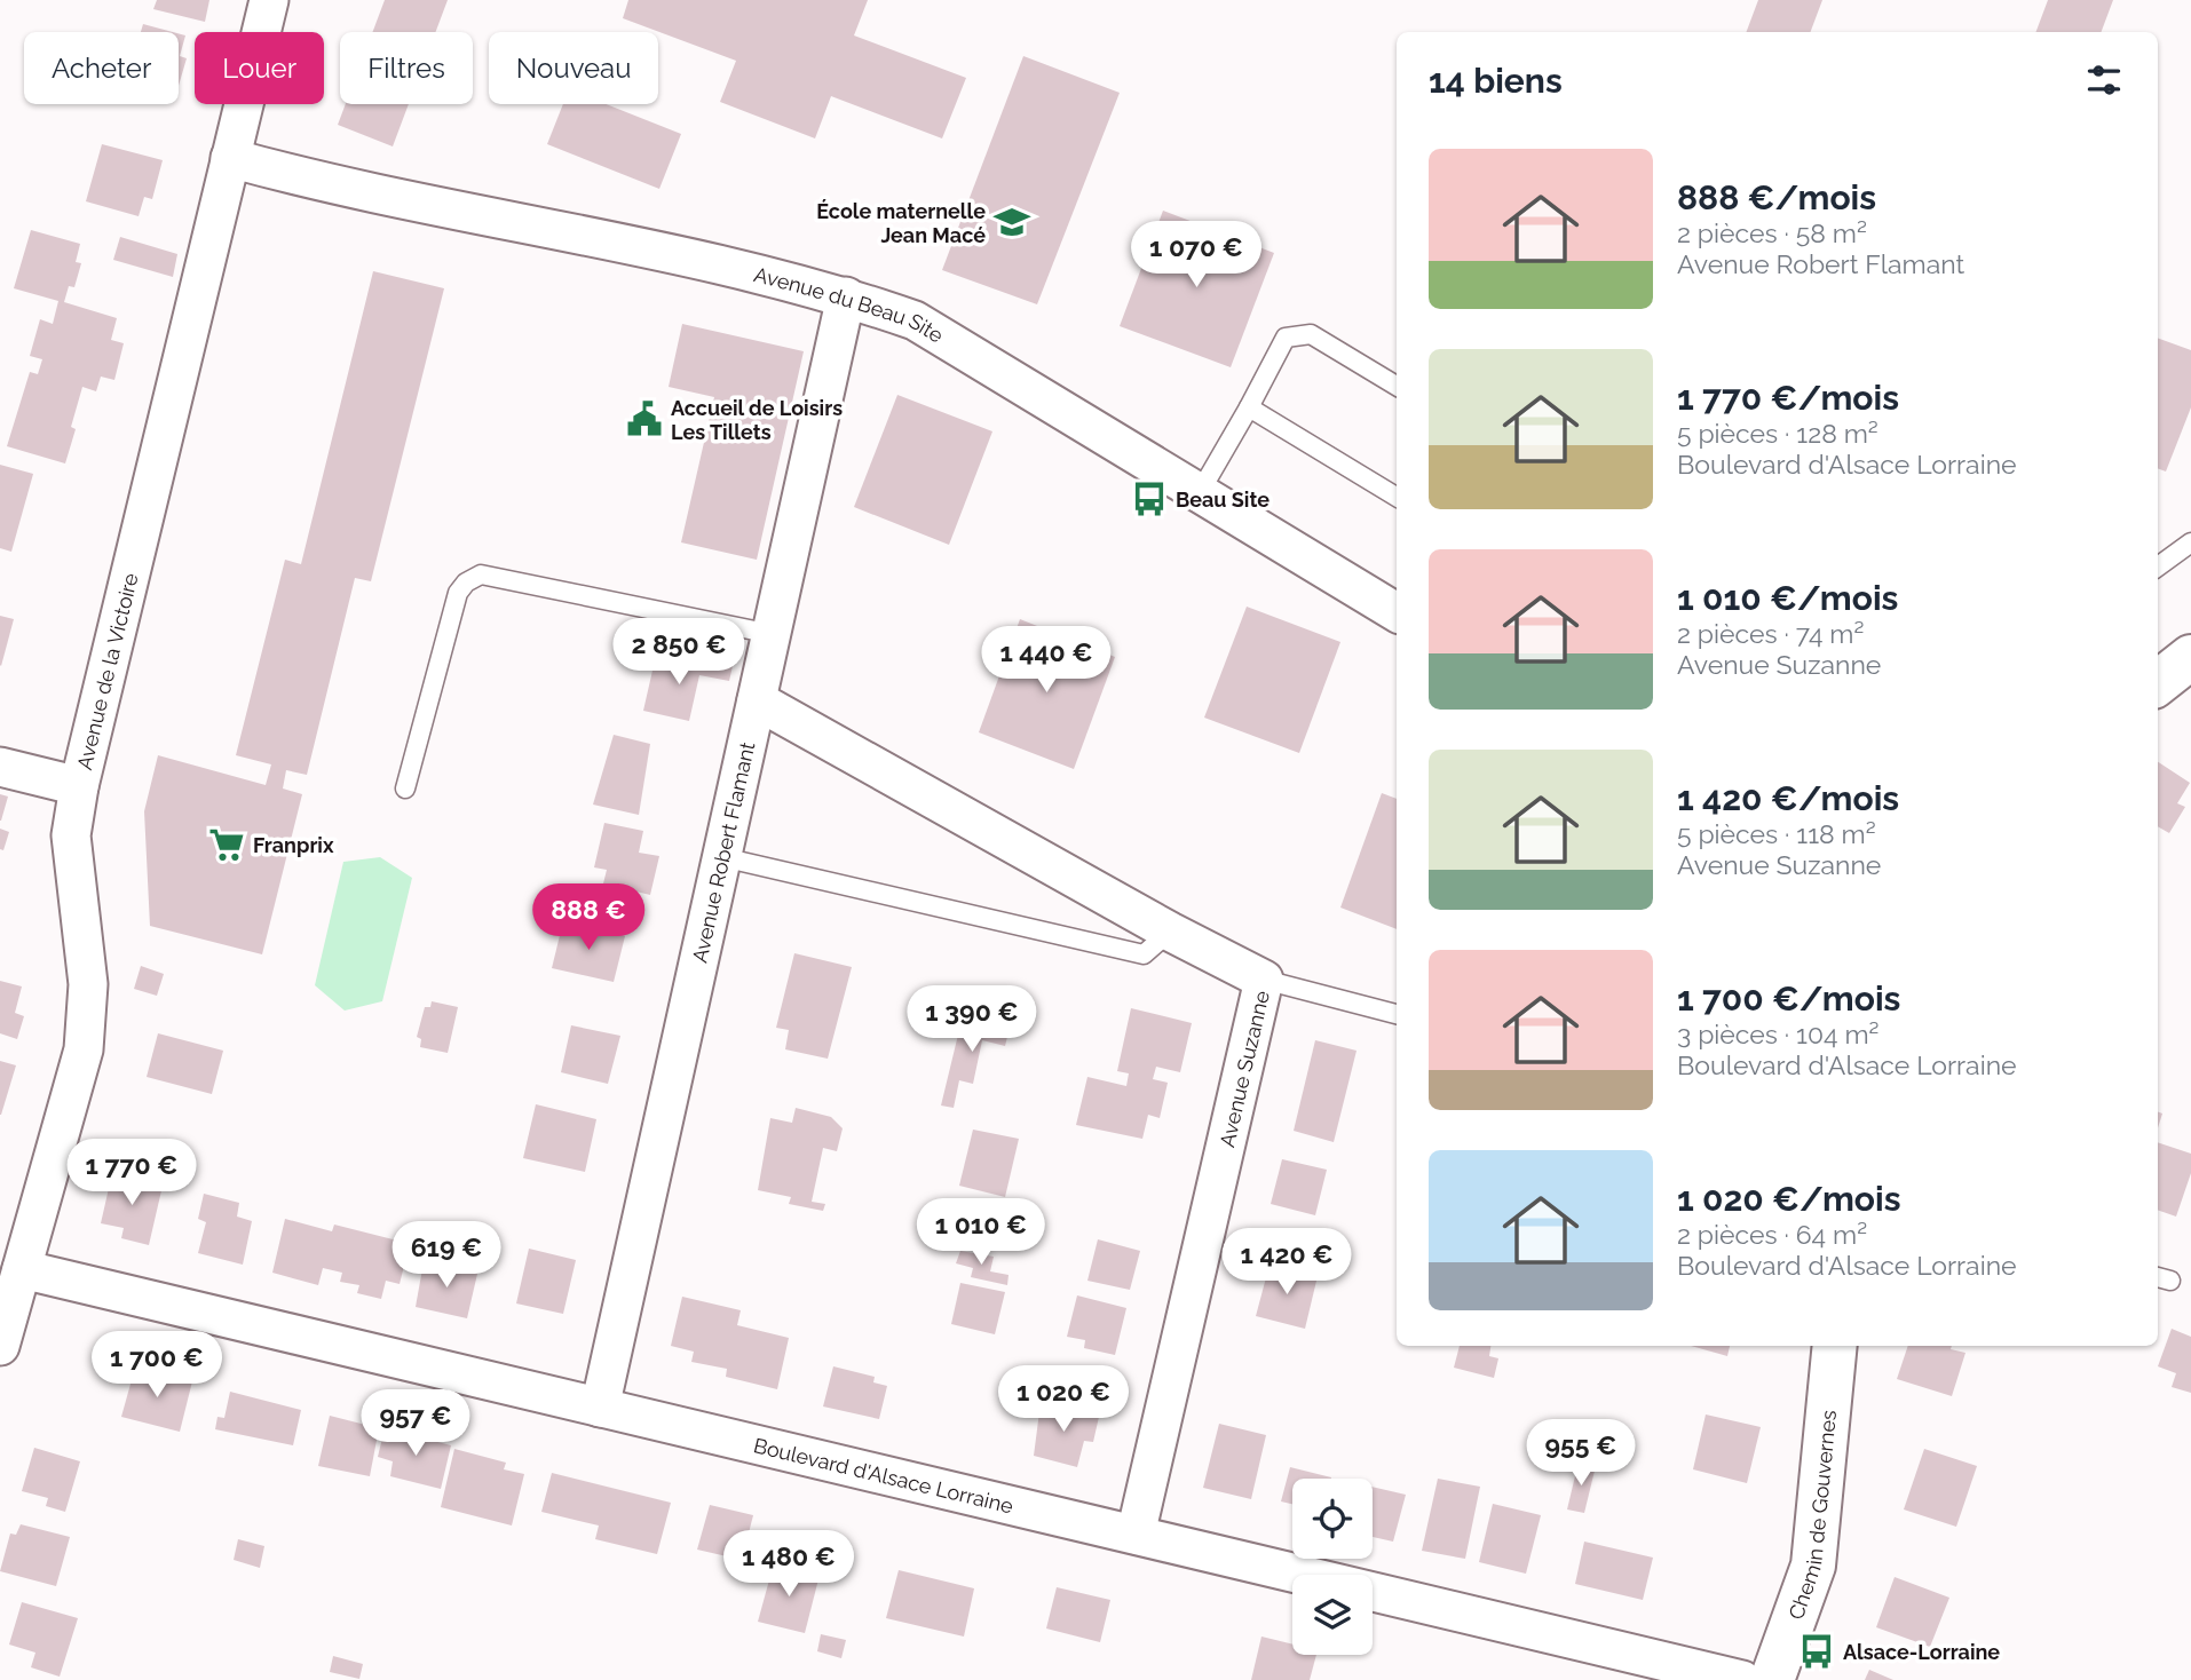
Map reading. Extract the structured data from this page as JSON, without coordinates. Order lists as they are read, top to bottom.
{
  "streets": {
    "street": [
      "Avenue du Beau Site",
      "Avenue de la Victoire",
      "Avenue Robert Flamant",
      "Avenue Suzanne",
      "Boulevard d'Alsace Lorraine",
      "Chemin de Gouvernes"
    ]
  },
  "crossings": [
    ["Avenue du Beau Site", "Avenue de la Victoire"],
    ["Avenue du Beau Site", "Avenue Robert Flamant"],
    ["Avenue de la Victoire", "Boulevard d'Alsace Lorraine"],
    ["Avenue Robert Flamant", "Avenue Suzanne"],
    ["Avenue Robert Flamant", "Boulevard d'Alsace Lorraine"],
    ["Avenue Suzanne", "Boulevard d'Alsace Lorraine"]
  ],
  "places": {
    "school or university": ["École maternelle Jean Macé"],
    "public building": ["Accueil de Loisirs Les Tillets"],
    "bus stop": ["Beau Site", "Alsace-Lorraine"],
    "supermarket": ["Franprix"]
  },
  "page": {
    "chip": [
      "Acheter",
      "Louer",
      "Filtres",
      "Nouveau"
    ],
    "heading": "14 biens",
    "list": [
      {
        "name": "888 €/mois",
        "note": "2 pièces · 58 m² · Avenue Robert Flamant"
      },
      {
        "name": "1 770 €/mois",
        "note": "5 pièces · 128 m² · Boulevard d'Alsace Lorraine"
      },
      {
        "name": "1 010 €/mois",
        "note": "2 pièces · 74 m² · Avenue Suzanne"
      },
      {
        "name": "1 420 €/mois",
        "note": "5 pièces · 118 m² · Avenue Suzanne"
      },
      {
        "name": "1 700 €/mois",
        "note": "3 pièces · 104 m² · Boulevard d'Alsace Lorraine"
      },
      {
        "name": "1 020 €/mois",
        "note": "2 pièces · 64 m² · Boulevard d'Alsace Lorraine"
      }
    ],
    "price": [
      "1 070 €",
      "2 850 €",
      "1 440 €",
      "888 €",
      "1 390 €",
      "1 770 €",
      "1 010 €",
      "619 €",
      "1 420 €",
      "1 700 €",
      "1 020 €",
      "957 €",
      "955 €",
      "1 480 €"
    ]
  }
}
